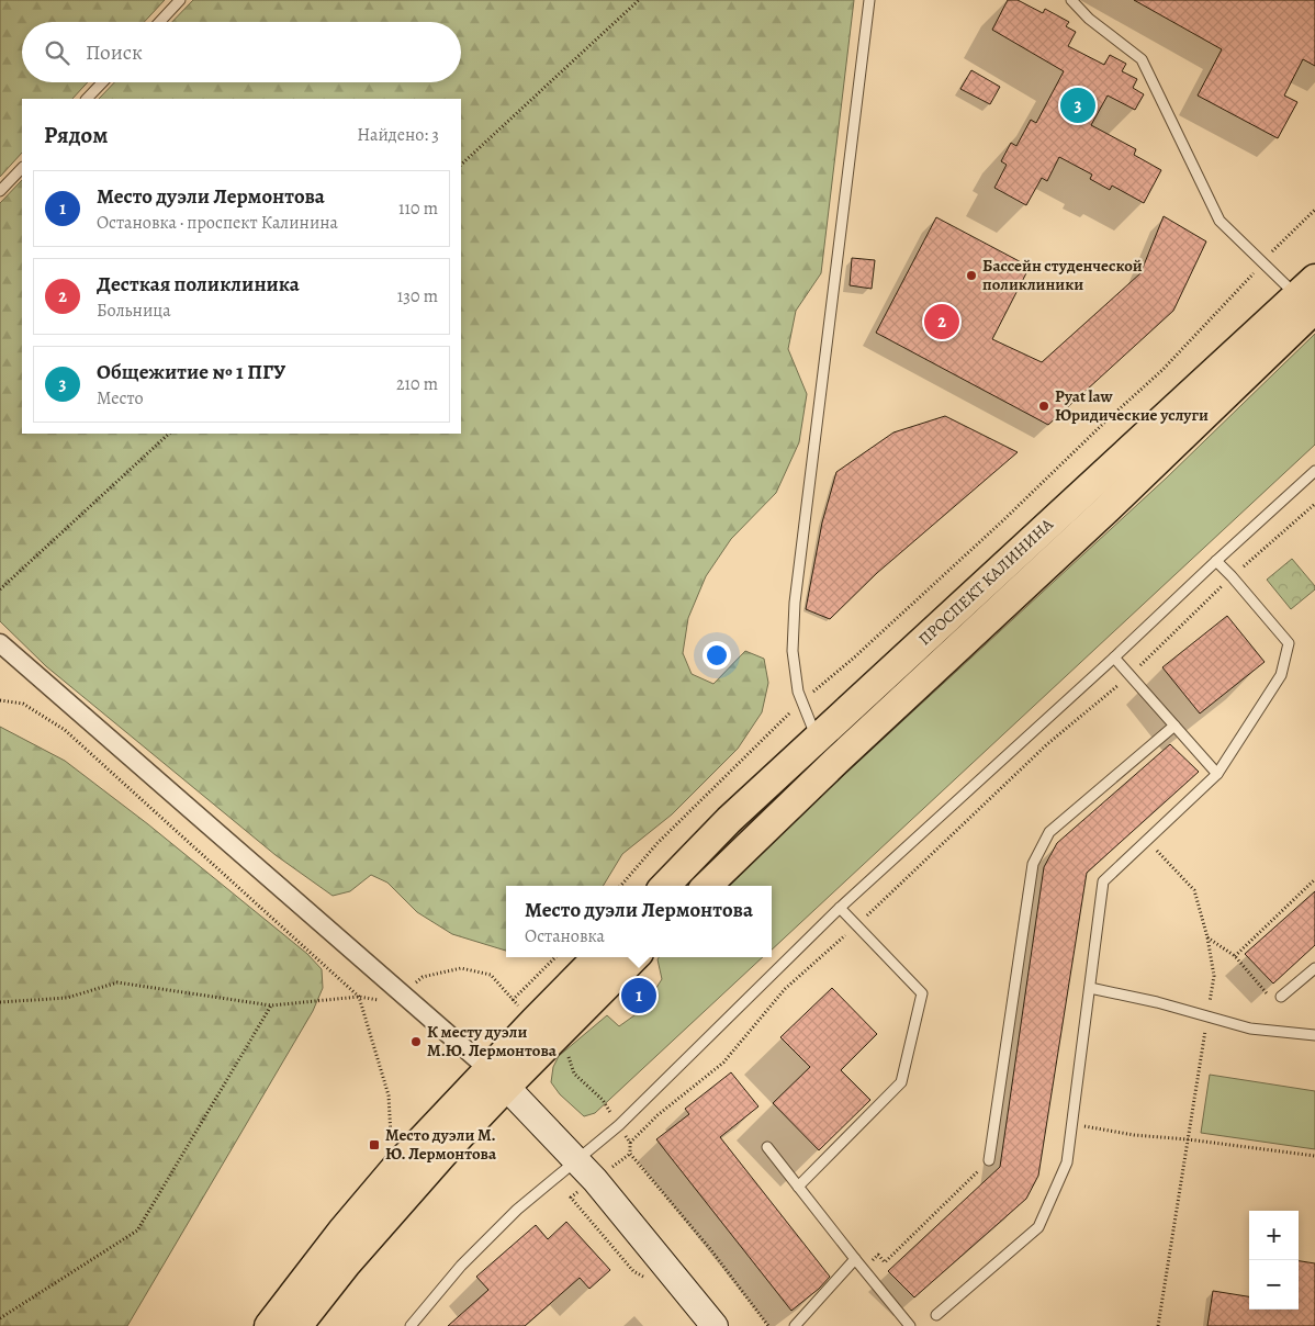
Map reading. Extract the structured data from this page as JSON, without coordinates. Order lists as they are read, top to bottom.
{
  "streets": {
    "main road": ["ПРОСПЕКТ КАЛИНИНА"]
  },
  "places": {
    "other": ["Бассейн студенческой поликлиники", "Pyat law Юридические услуги", "К месту дуэли М.Ю. Лермонтова"],
    "transit": ["Место дуэли М. Ю. Лермонтова"]
  },
  "page": {
    "search": "Поиск",
    "pins": ["3", "2", "1"],
    "heading": ["Рядом", "Найдено: 3"],
    "list": [
      {
        "mark": "1",
        "name": "Место дуэли Лермонтова",
        "note": "Остановка · проспект Калинина",
        "value": "110 m"
      },
      {
        "mark": "2",
        "name": "Десткая поликлиника",
        "note": "Больница",
        "value": "130 m"
      },
      {
        "mark": "3",
        "name": "Общежитие № 1 ПГУ",
        "note": "Место",
        "value": "210 m"
      }
    ],
    "popup": ["Место дуэли Лермонтова", "Остановка"],
    "map_buttons": ["+", "−"]
  }
}
